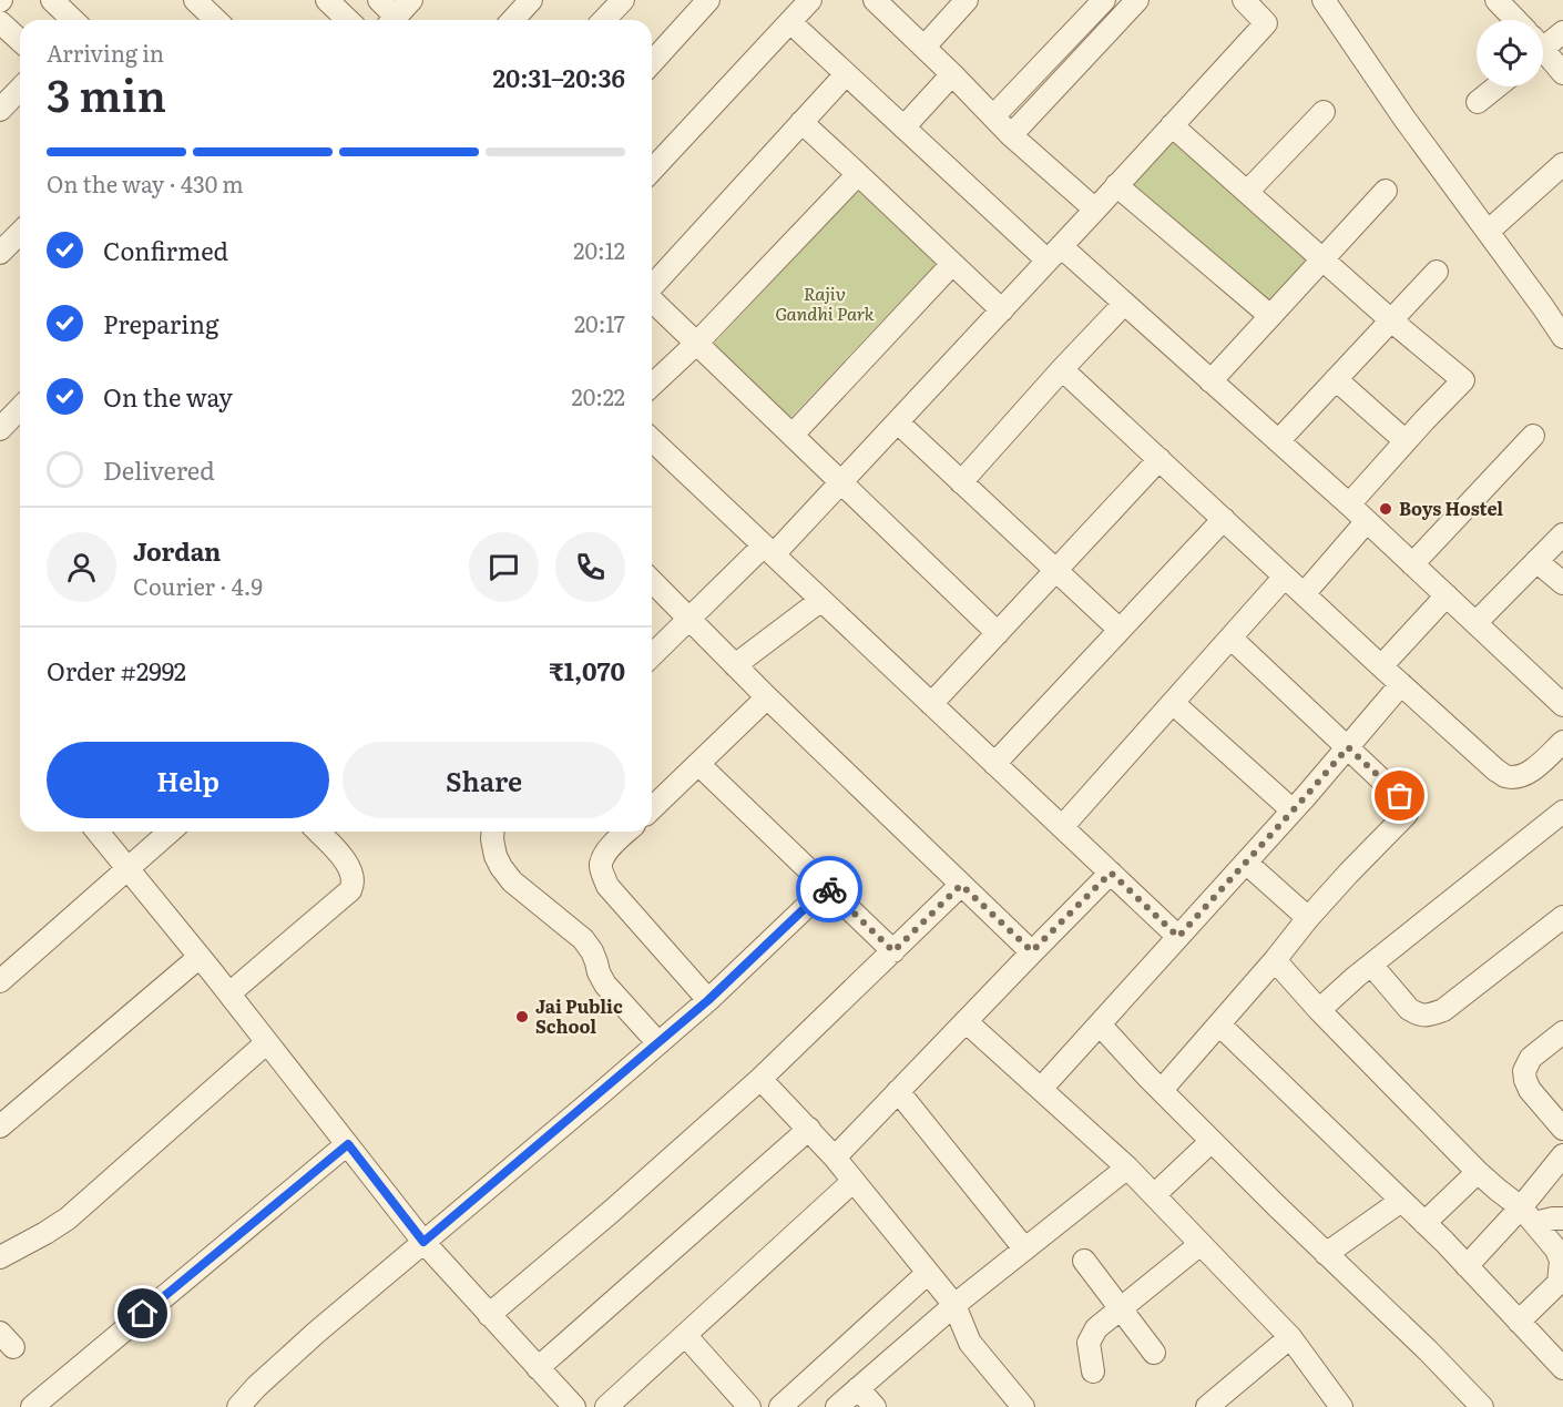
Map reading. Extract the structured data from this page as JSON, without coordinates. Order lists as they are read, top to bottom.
{
  "parks": ["Rajiv Gandhi Park"],
  "places": ["Boys Hostel", "Jai Public School"],
  "page": {
    "heading": ["3 min", "Arriving in", "20:31–20:36"],
    "panel": [
      "Jordan",
      "Courier · 4.9",
      "Order #2992",
      "₹1,070"
    ],
    "bar": "On the way · 430 m",
    "list": [
      ["Confirmed", "20:12"],
      ["Preparing", "20:17"],
      ["On the way", "20:22"],
      "Delivered"
    ],
    "buttons": ["Help", "Share"]
  }
}
